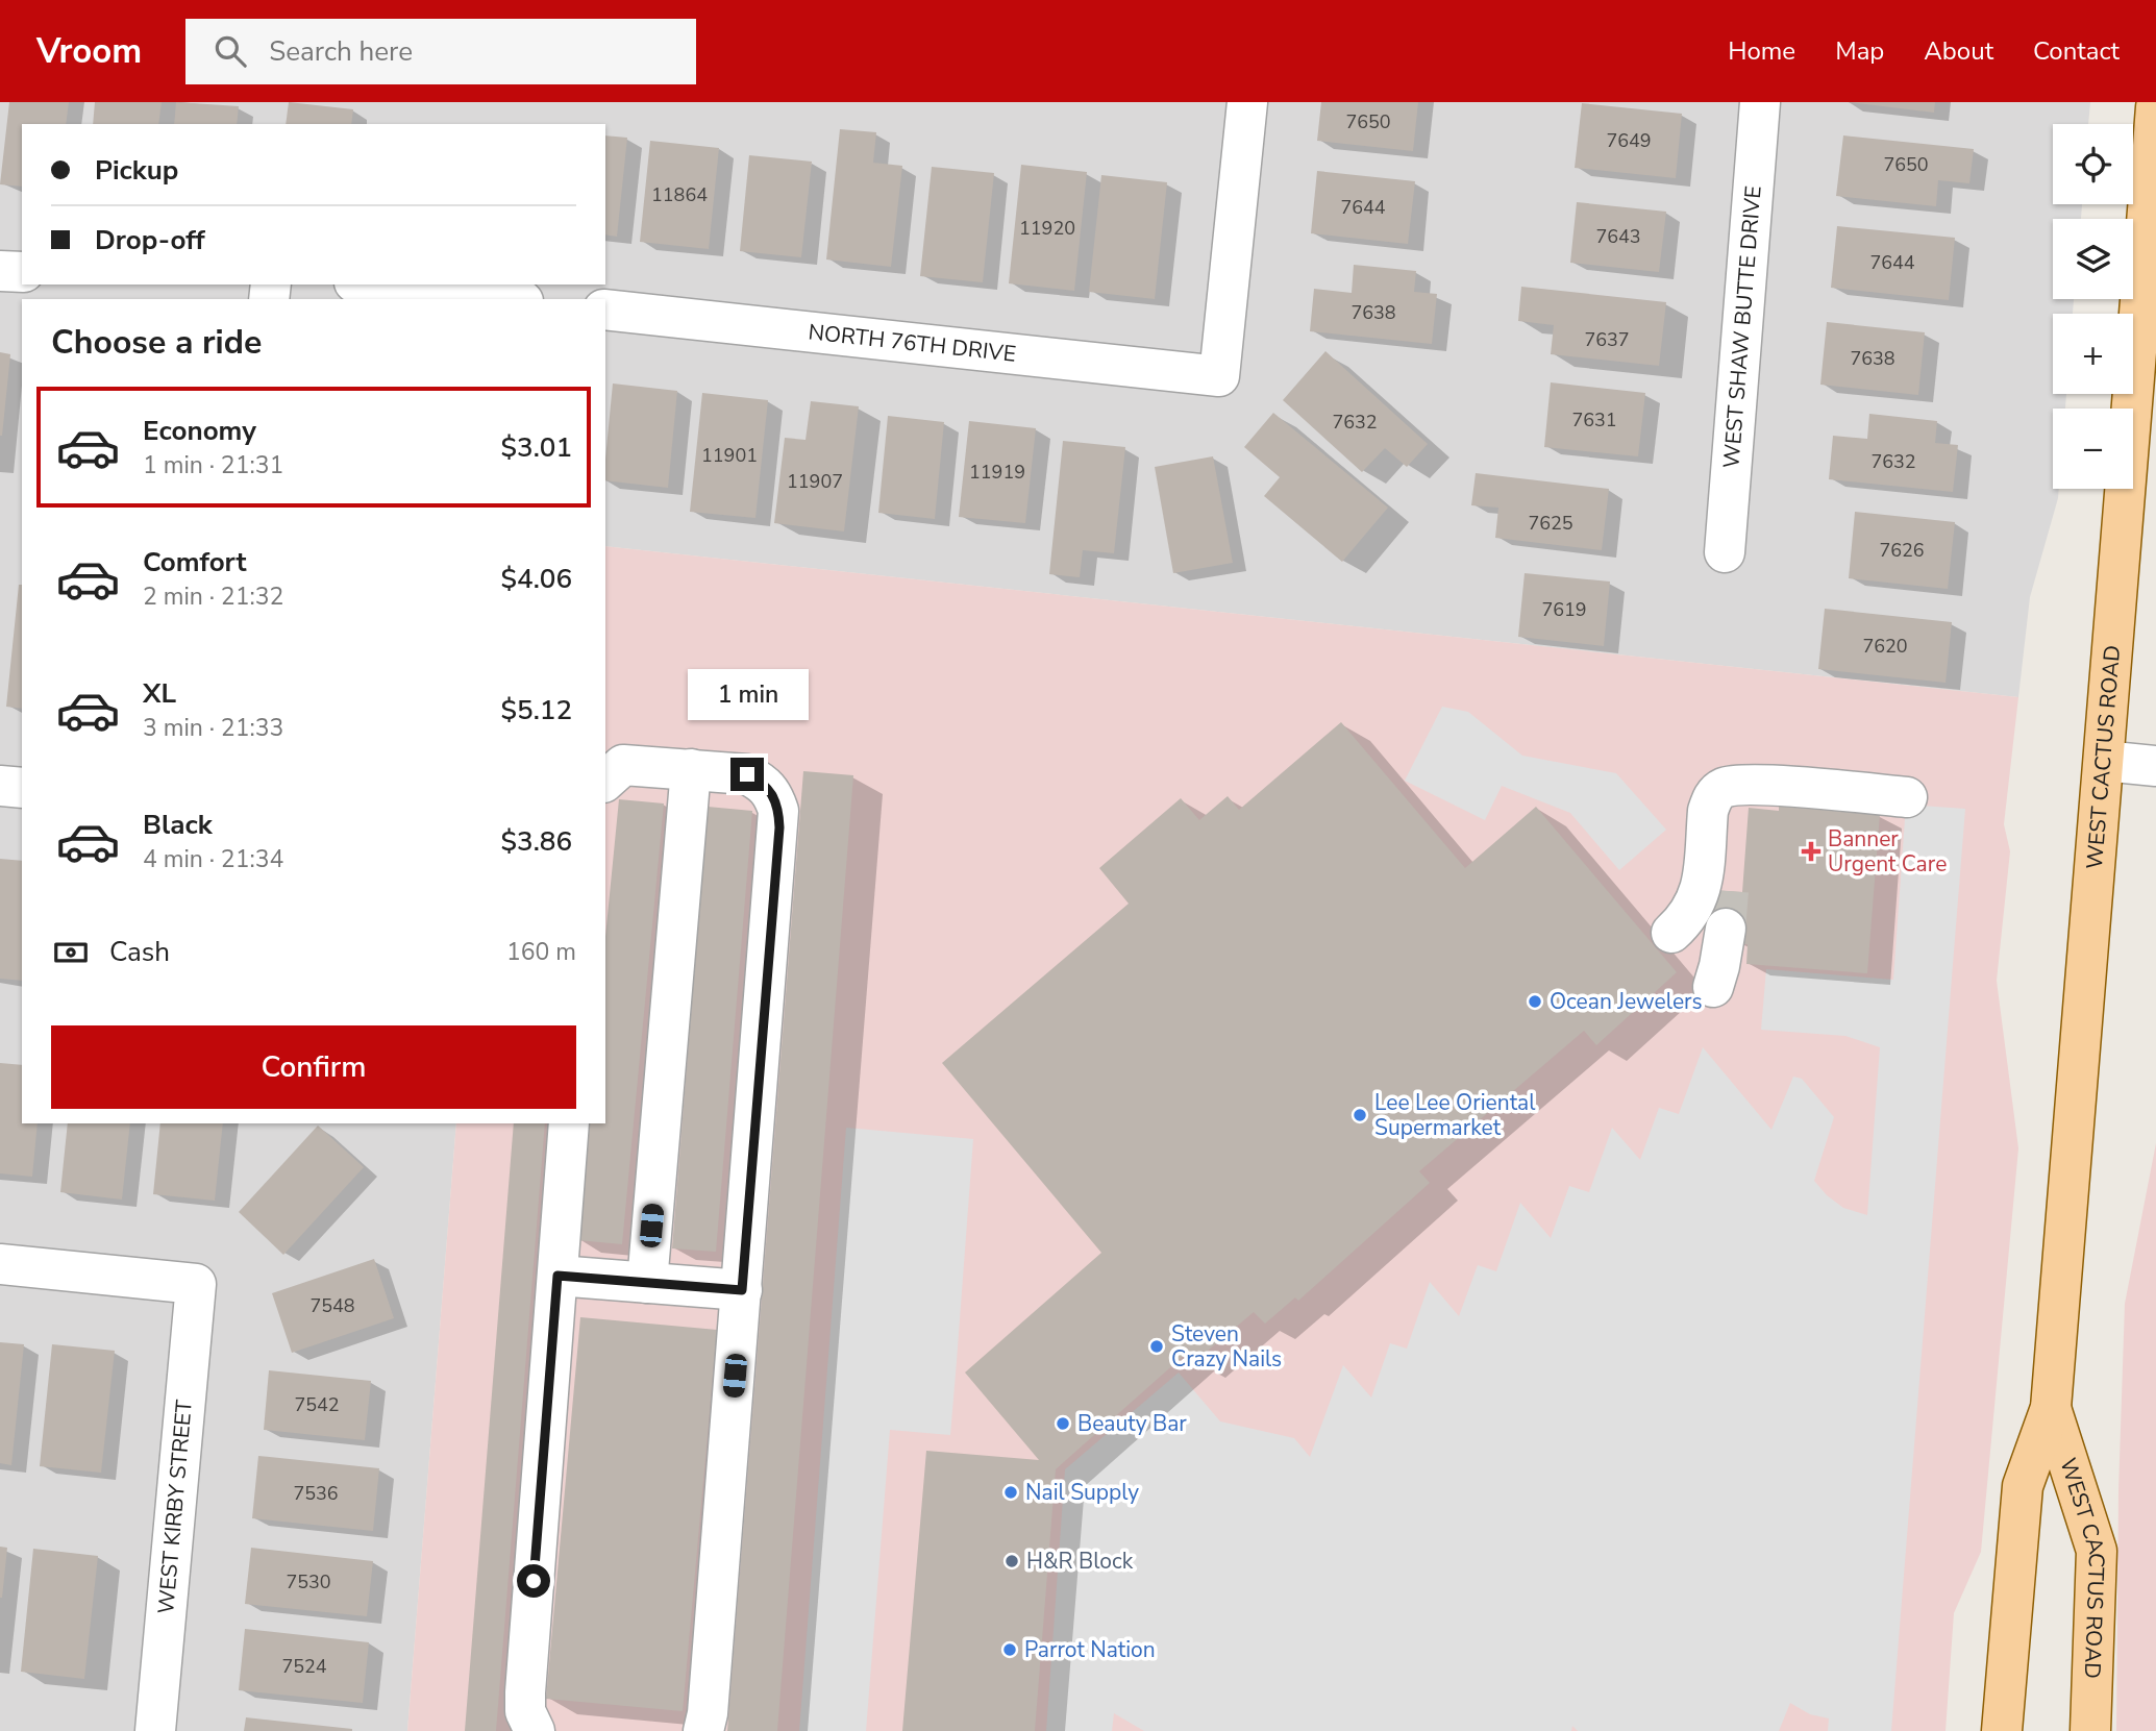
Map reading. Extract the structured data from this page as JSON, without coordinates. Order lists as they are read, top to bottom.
{
  "streets": {
    "main road": ["WEST CACTUS ROAD"],
    "street": ["WEST SHAW BUTTE DRIVE", "NORTH 76TH DRIVE", "WEST KIRBY STREET"]
  },
  "places": {
    "health": ["Banner Urgent Care"],
    "other": [
      "Ocean Jewelers",
      "Lee Lee Oriental Supermarket",
      "Steven Crazy Nails",
      "Beauty Bar",
      "Nail Supply",
      "H&R Block",
      "Parrot Nation"
    ]
  },
  "house_numbers": [
    "7650",
    "7649",
    "7650",
    "11864",
    "7644",
    "11920",
    "7643",
    "7644",
    "7638",
    "7637",
    "7638",
    "7631",
    "7632",
    "11901",
    "7632",
    "11919",
    "11907",
    "7625",
    "7626",
    "7619",
    "7620",
    "7548",
    "7542",
    "7536",
    "7530",
    "7524"
  ],
  "page": {
    "header": "Vroom",
    "search": "Search here",
    "nav": [
      "Home",
      "Map",
      "About",
      "Contact"
    ],
    "map_buttons": ["+", "−"],
    "banner": ["Pickup", "Drop-off"],
    "heading": "Choose a ride",
    "list": [
      {
        "name": "Economy",
        "note": "1 min · 21:31",
        "value": "$3.01"
      },
      {
        "name": "Comfort",
        "note": "2 min · 21:32",
        "value": "$4.06"
      },
      {
        "name": "XL",
        "note": "3 min · 21:33",
        "value": "$5.12"
      },
      {
        "name": "Black",
        "note": "4 min · 21:34",
        "value": "$3.86"
      }
    ],
    "bubble": "1 min",
    "pay": ["Cash", "160 m"],
    "buttons": "Confirm"
  }
}
